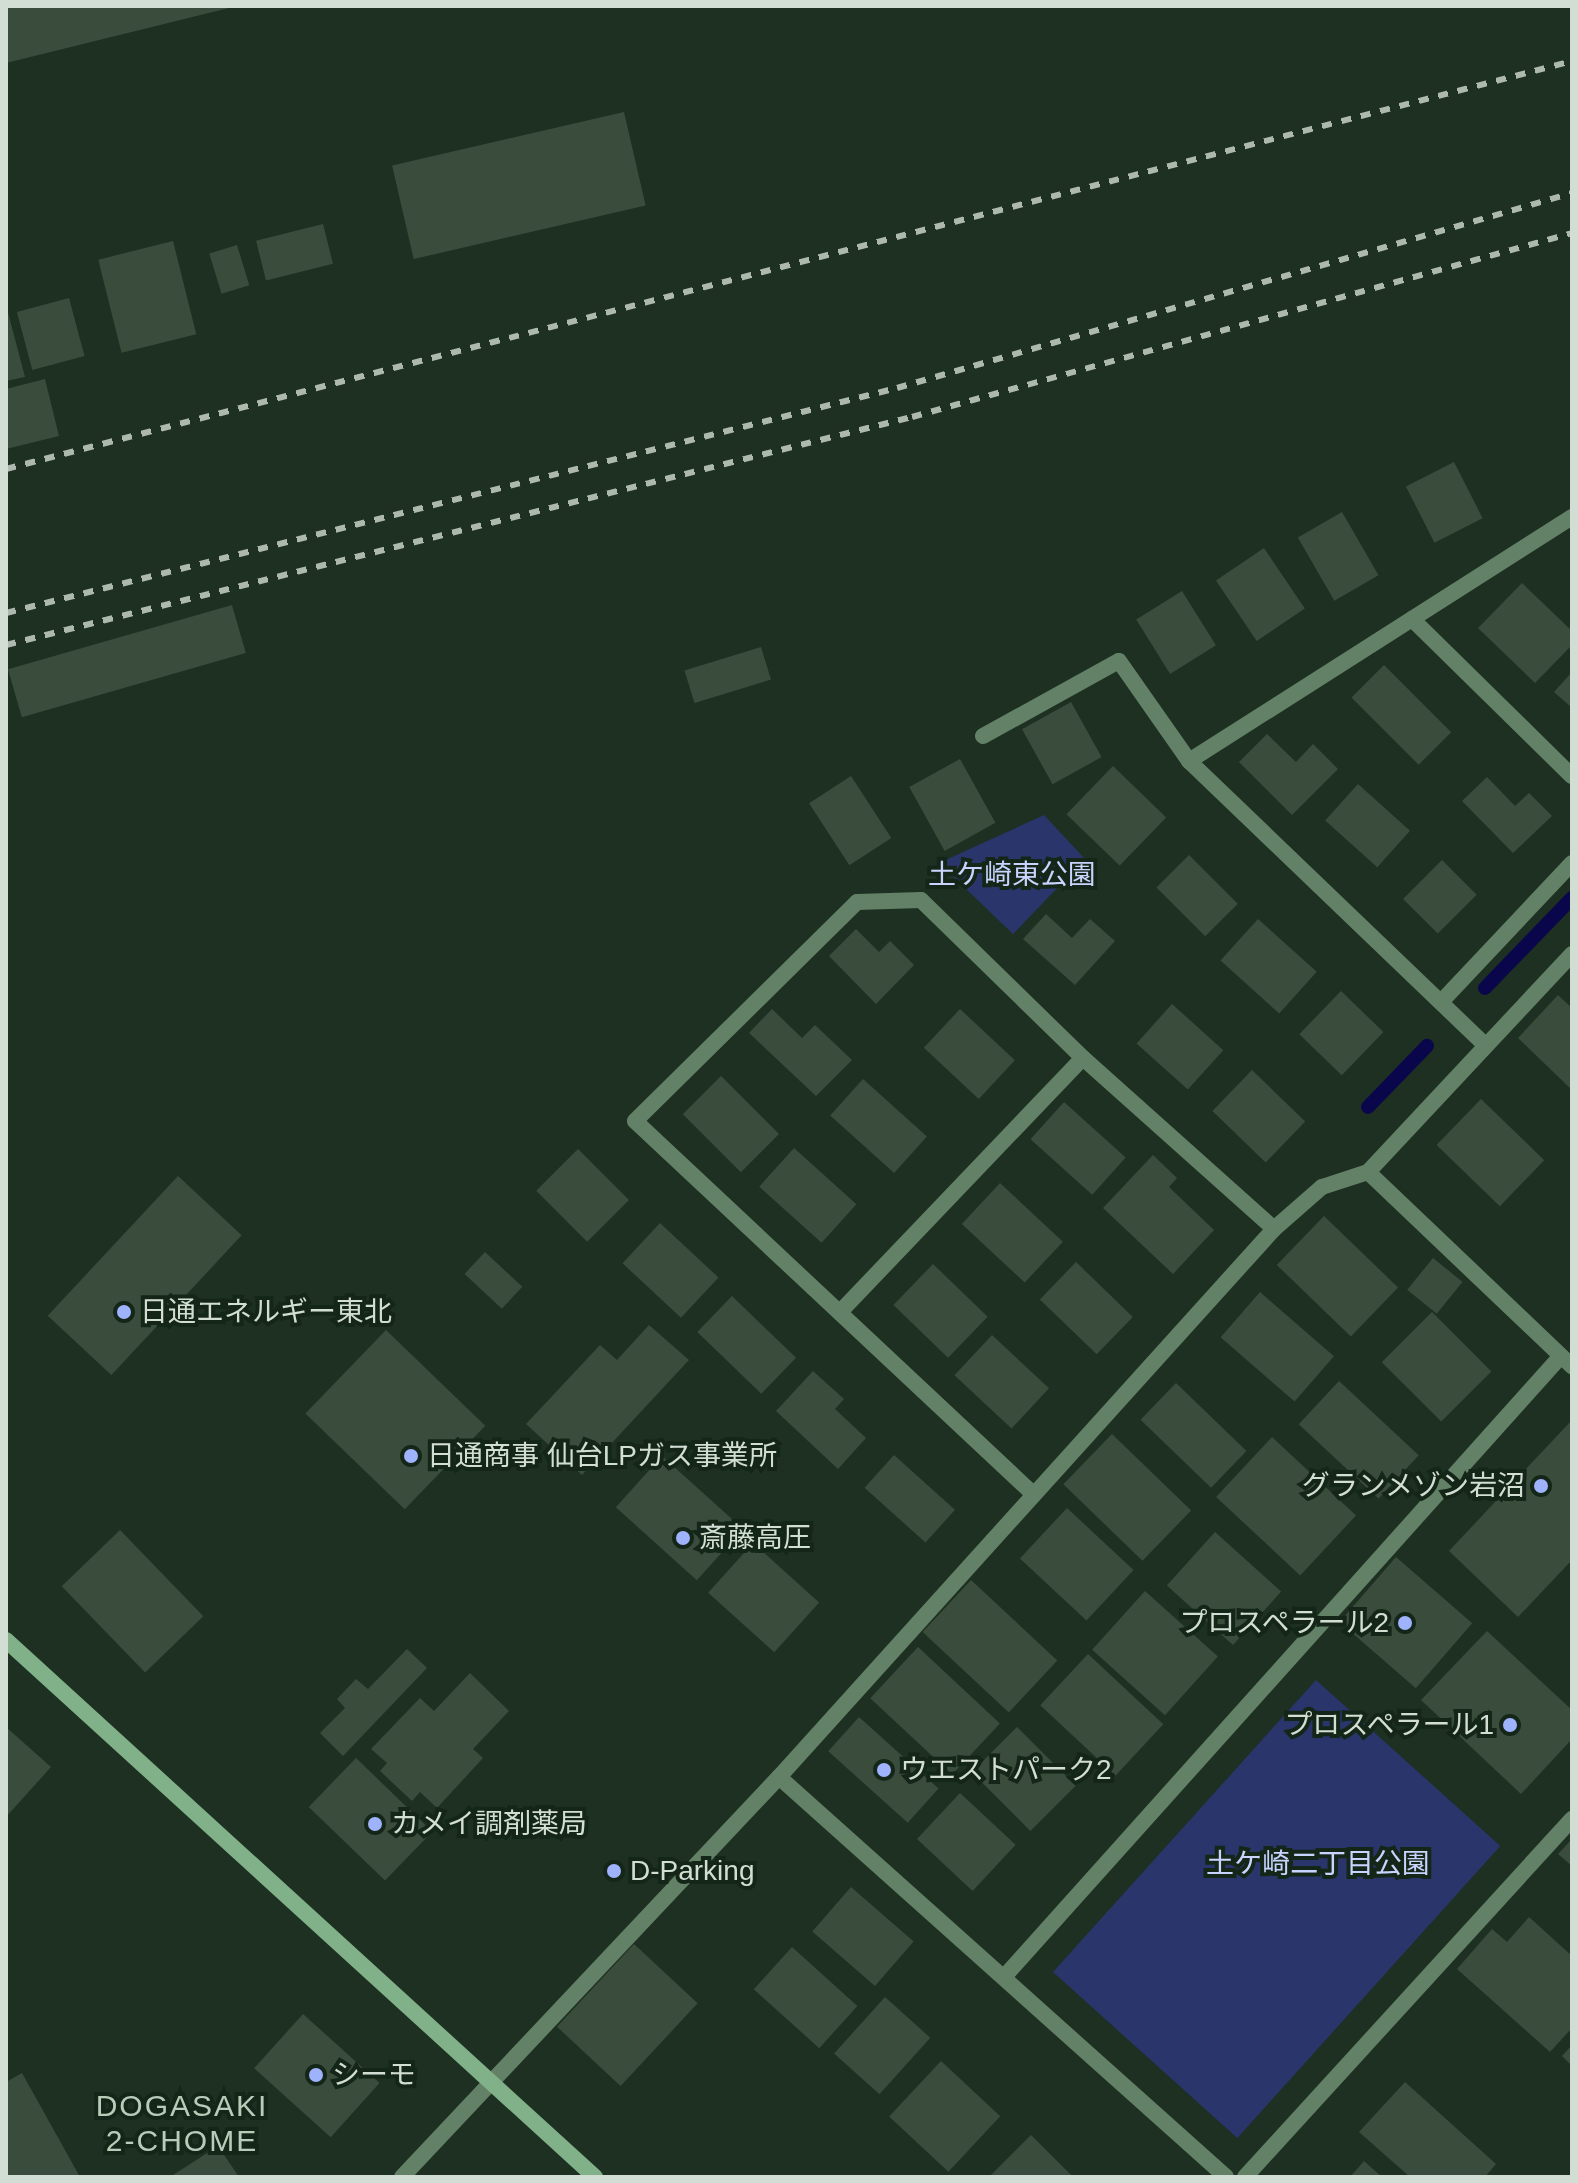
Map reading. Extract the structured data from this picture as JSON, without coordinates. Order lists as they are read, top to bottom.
{
  "districts": ["DOGASAKI 2-CHOME"],
  "parks": ["土ケ崎東公園", "土ケ崎二丁目公園"],
  "places": [
    "日通エネルギー東北",
    "日通商事 仙台LPガス事業所",
    "グランメゾン岩沼",
    "斎藤高圧",
    "プロスペラール2",
    "プロスペラール1",
    "ウエストパーク2",
    "カメイ調剤薬局",
    "D-Parking",
    "シーモ"
  ]
}
